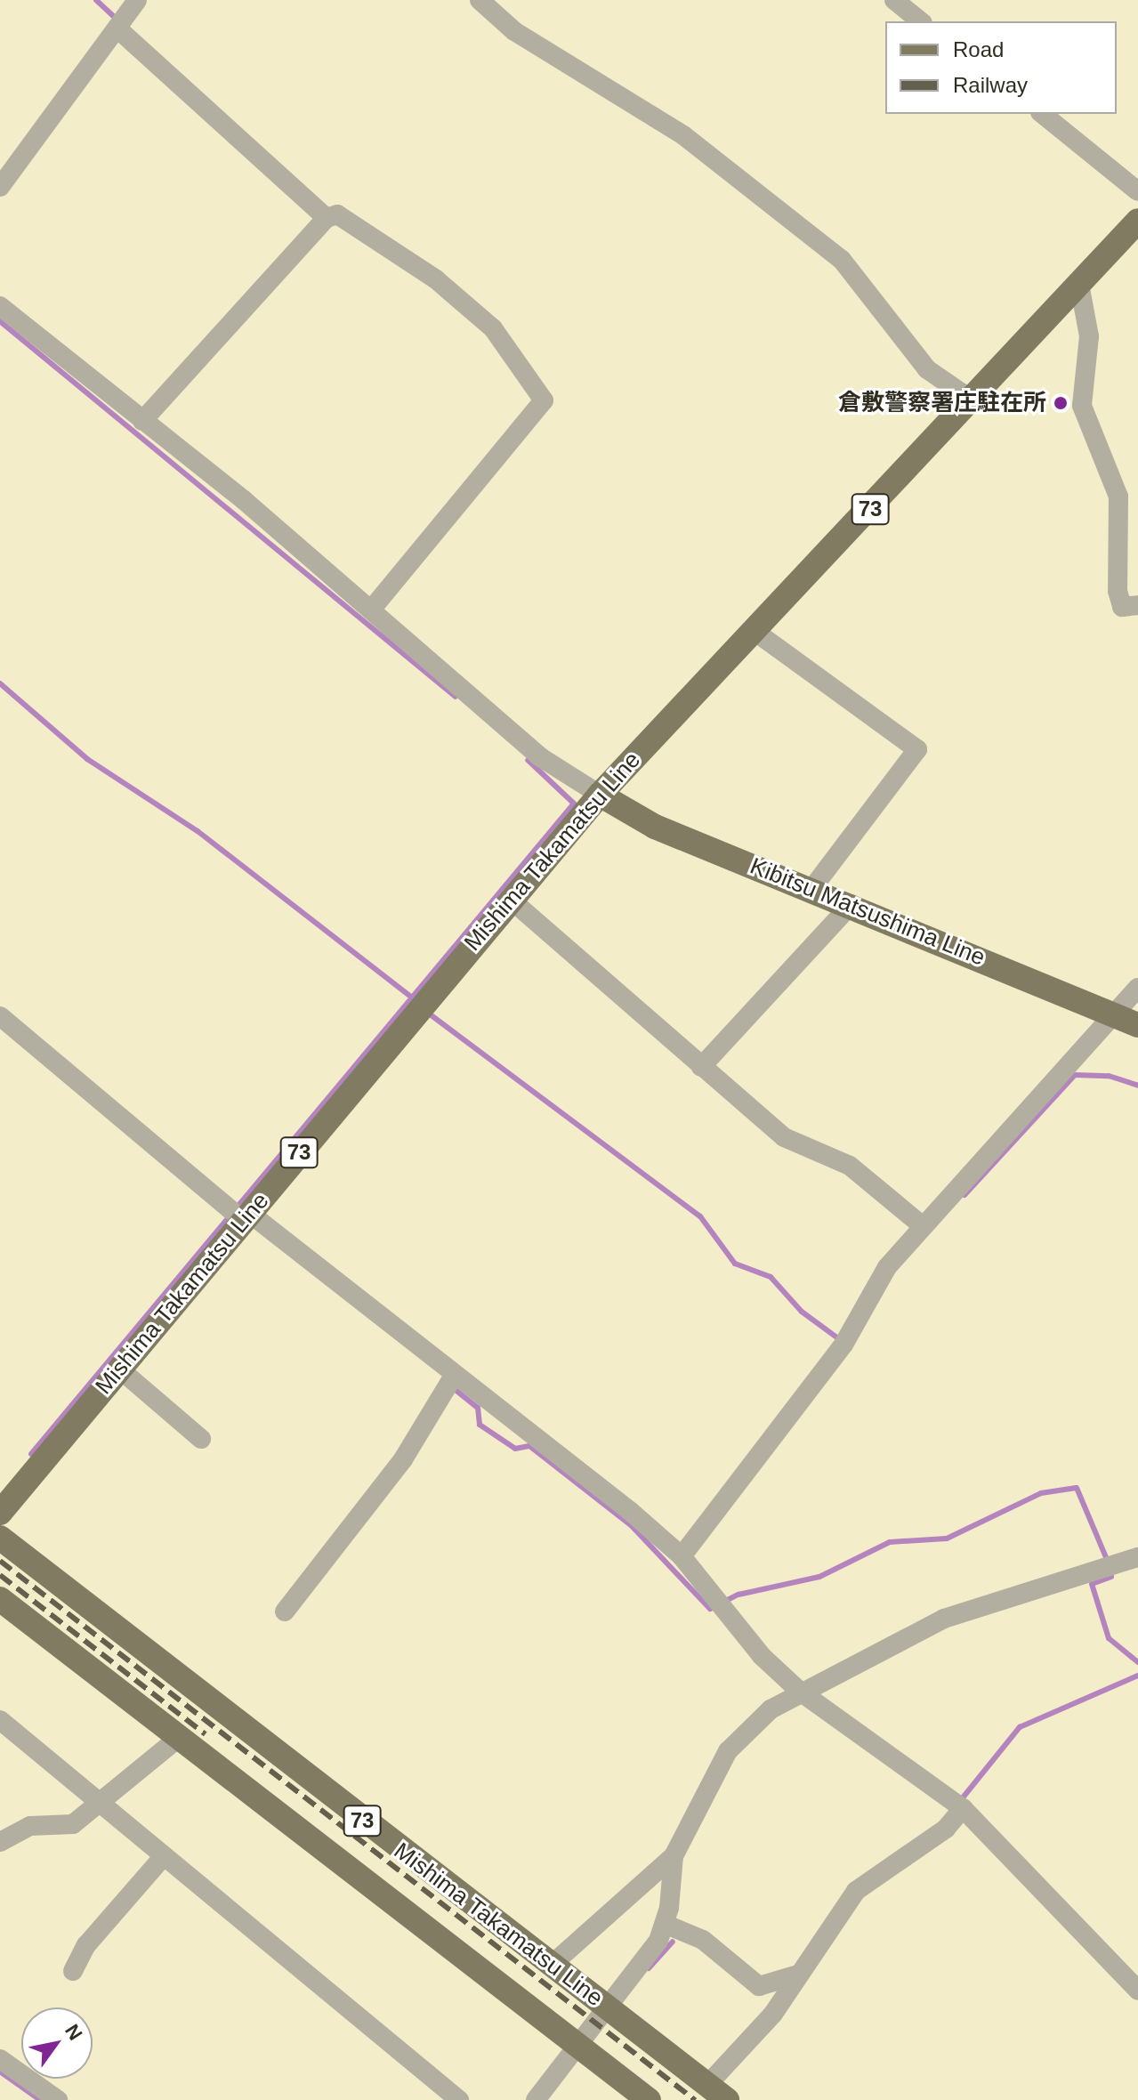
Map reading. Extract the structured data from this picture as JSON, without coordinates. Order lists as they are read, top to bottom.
{
  "streets": {
    "main road": ["73", "Mishima Takamatsu Line", "Kibitsu Matsushima Line"]
  },
  "crossings": [
    ["Mishima Takamatsu Line", "Kibitsu Matsushima Line"]
  ],
  "places": ["倉敷警察署庄駐在所"],
  "legend": ["Road", "Railway"],
  "north": "top right"
}
